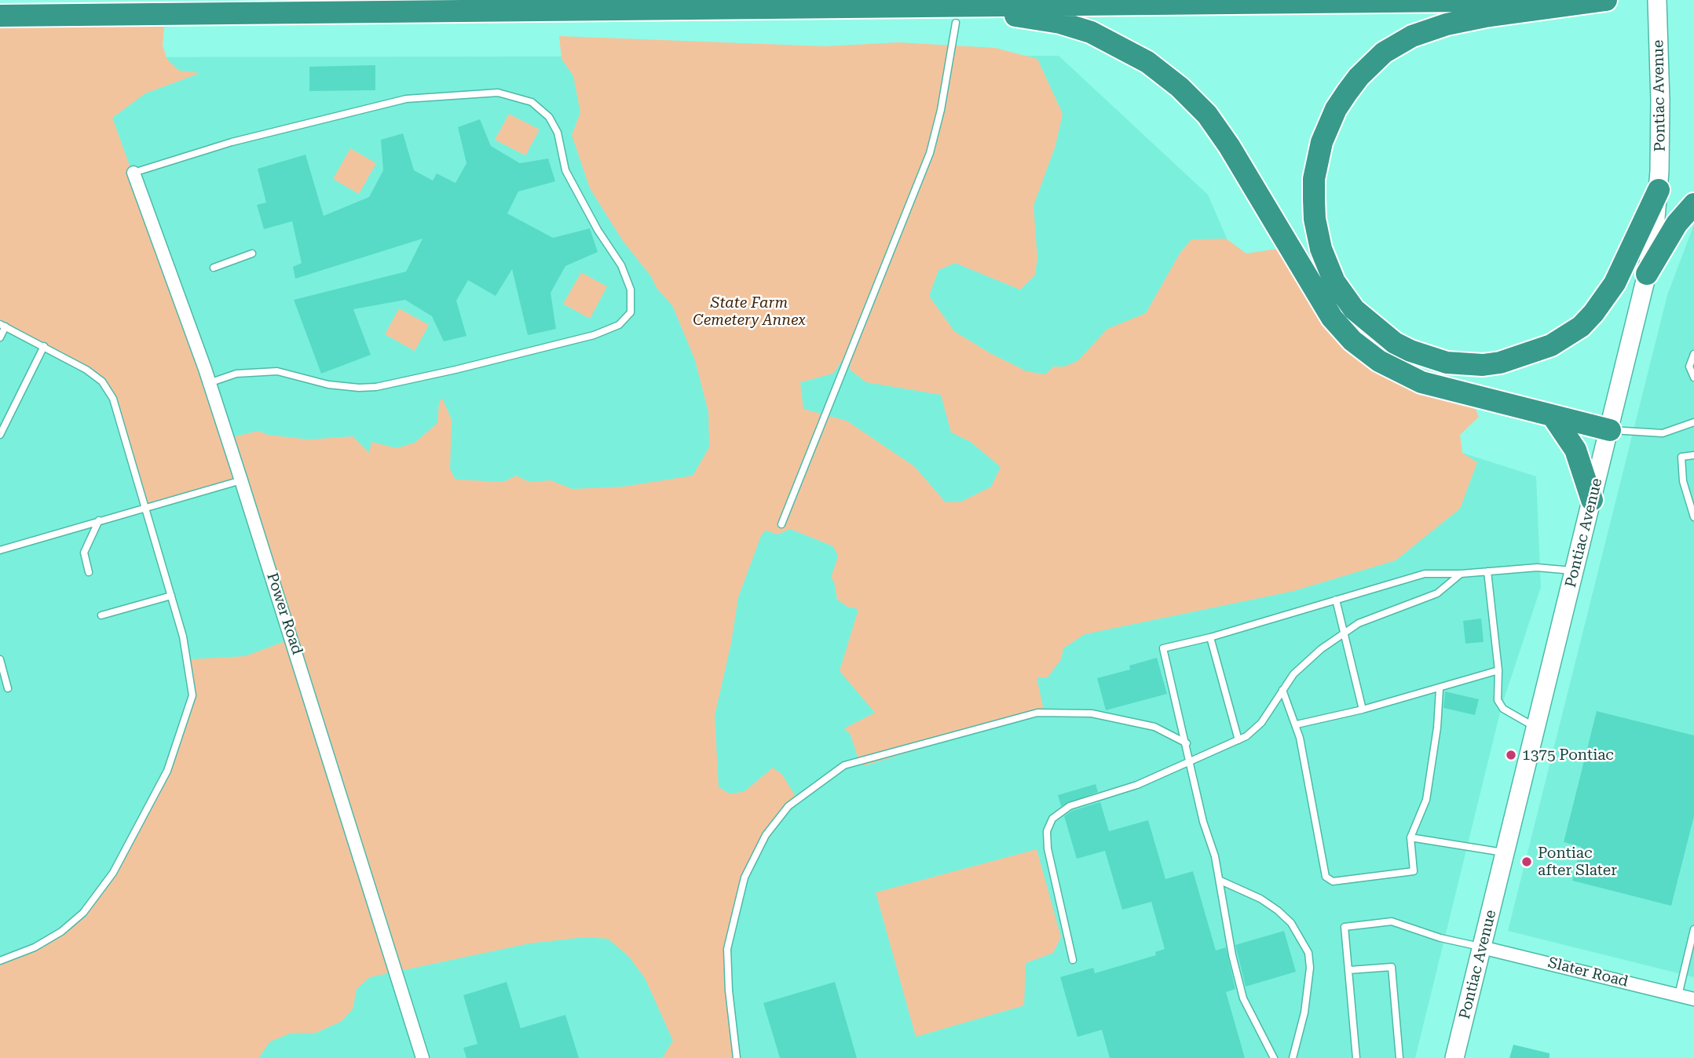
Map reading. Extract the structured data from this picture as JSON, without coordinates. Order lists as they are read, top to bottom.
{
  "streets": {
    "main road": ["Pontiac Avenue"],
    "street": ["Power Road", "Slater Road"]
  },
  "crossings": [
    ["Pontiac Avenue", "Slater Road"]
  ],
  "parks": ["State Farm Cemetery Annex"],
  "places": ["1375 Pontiac", "Pontiac after Slater"]
}
